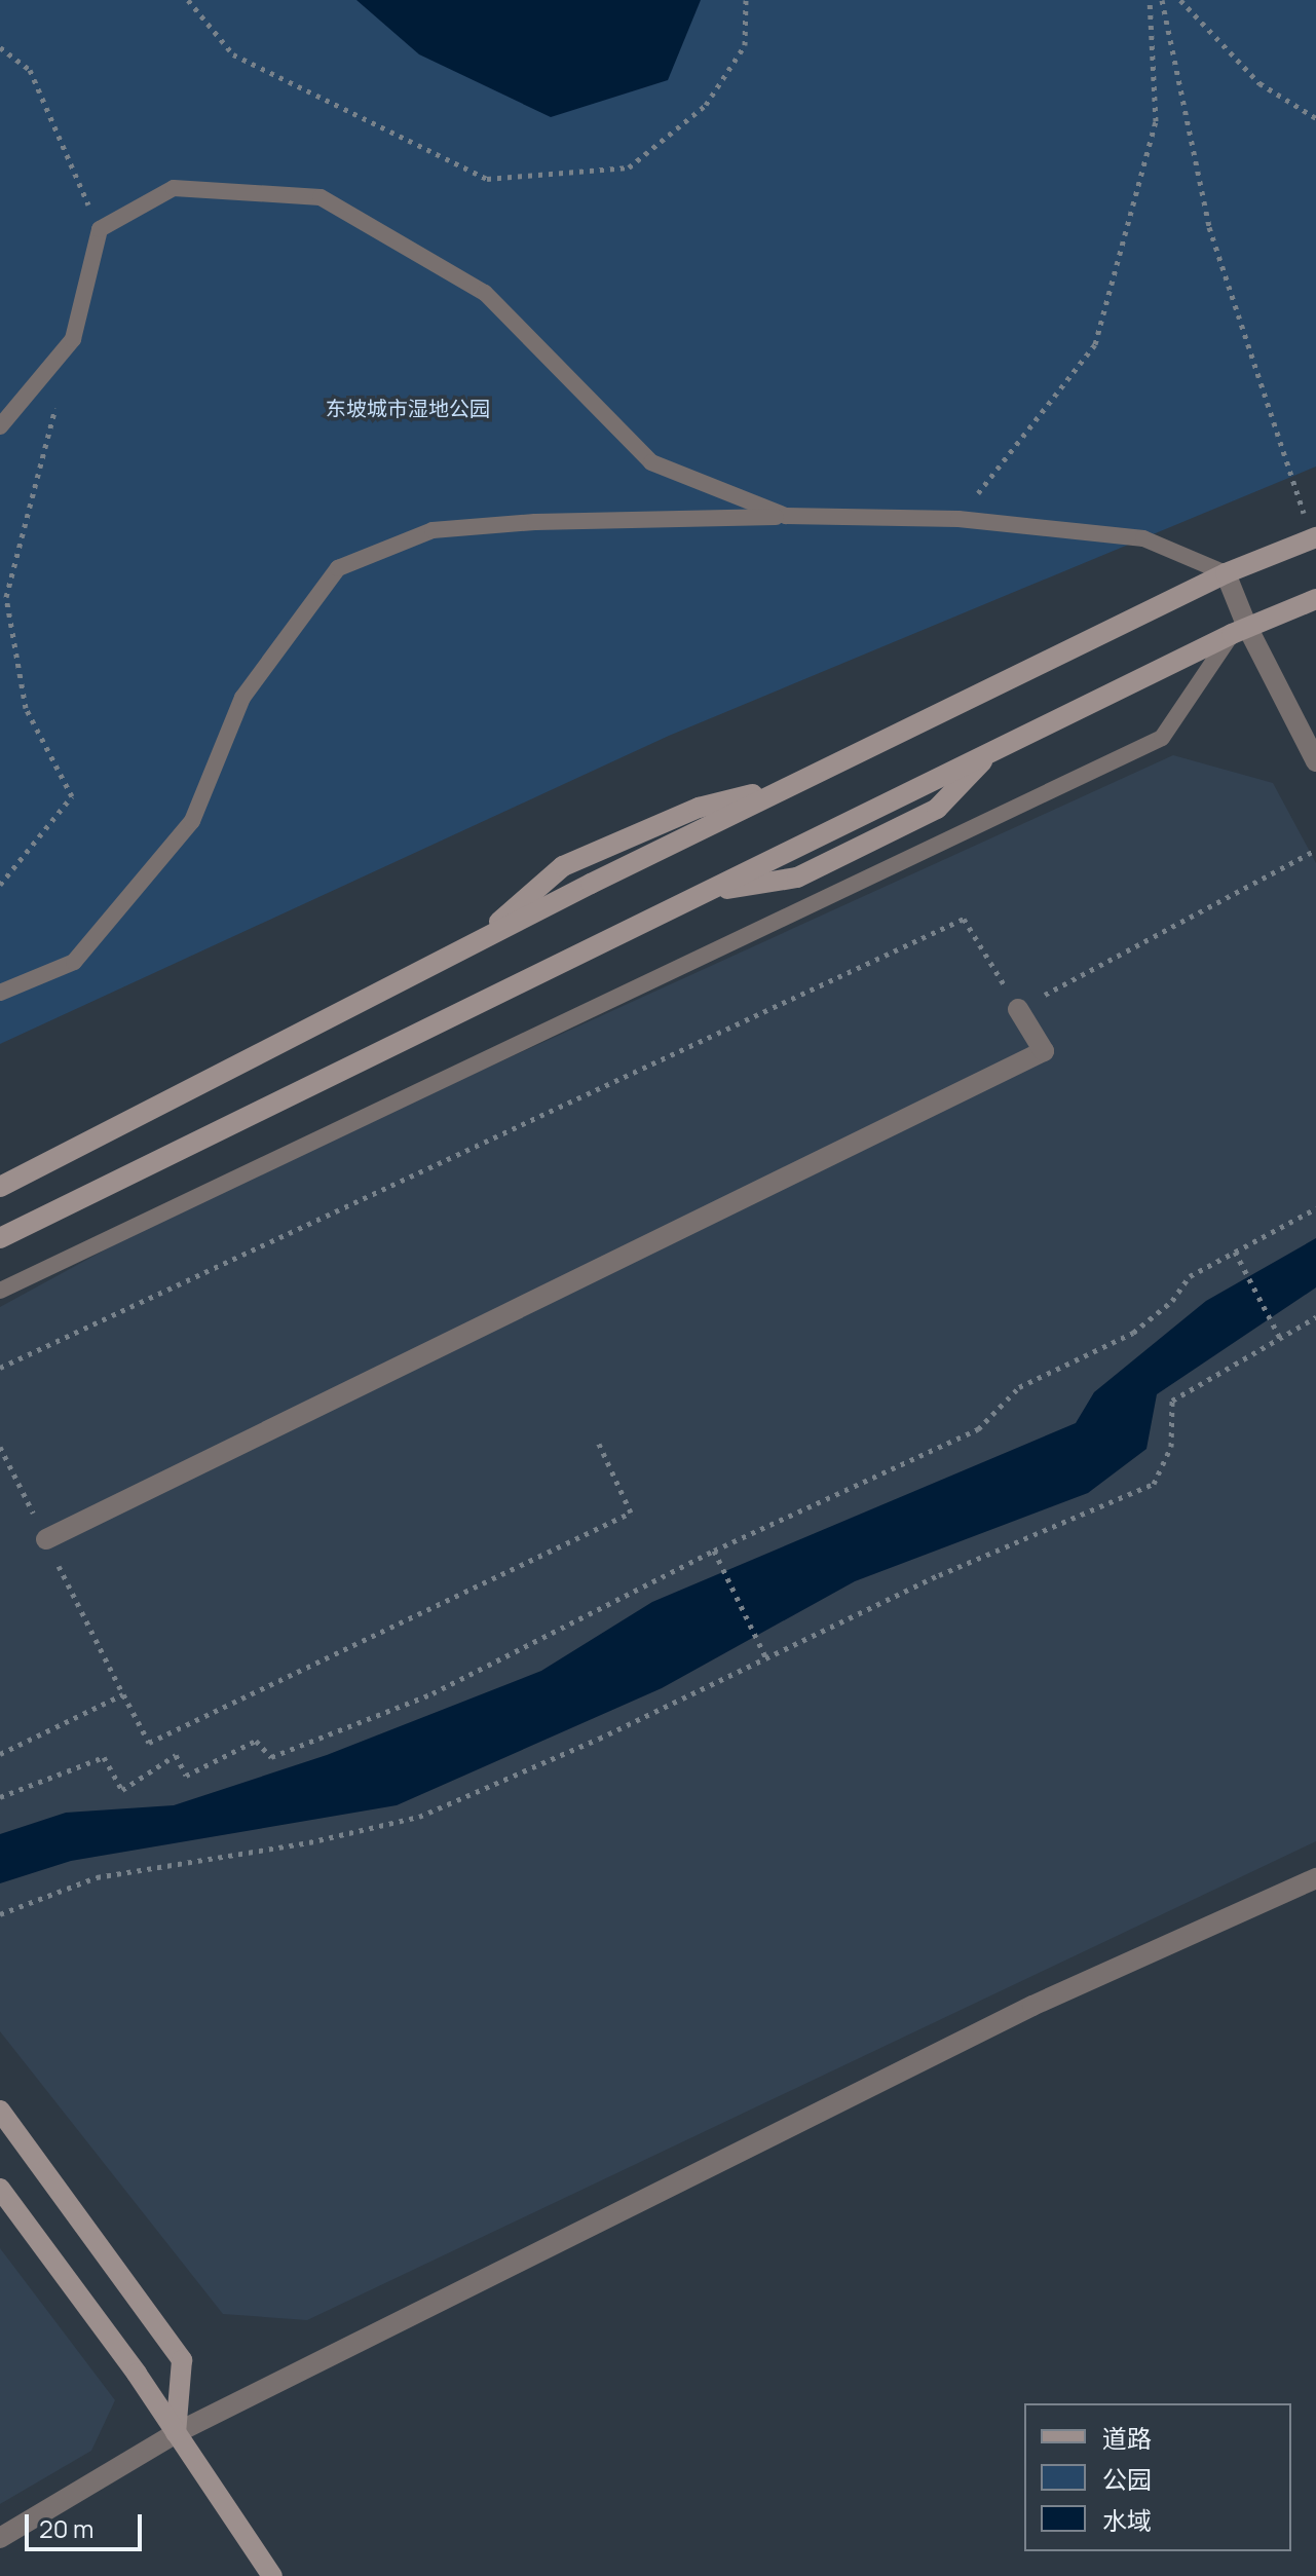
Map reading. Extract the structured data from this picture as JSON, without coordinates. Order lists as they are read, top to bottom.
{
  "parks": ["东坡城市湿地公园"],
  "legend": ["道路", "公园", "水域"],
  "scale_bar": "20 m"
}
